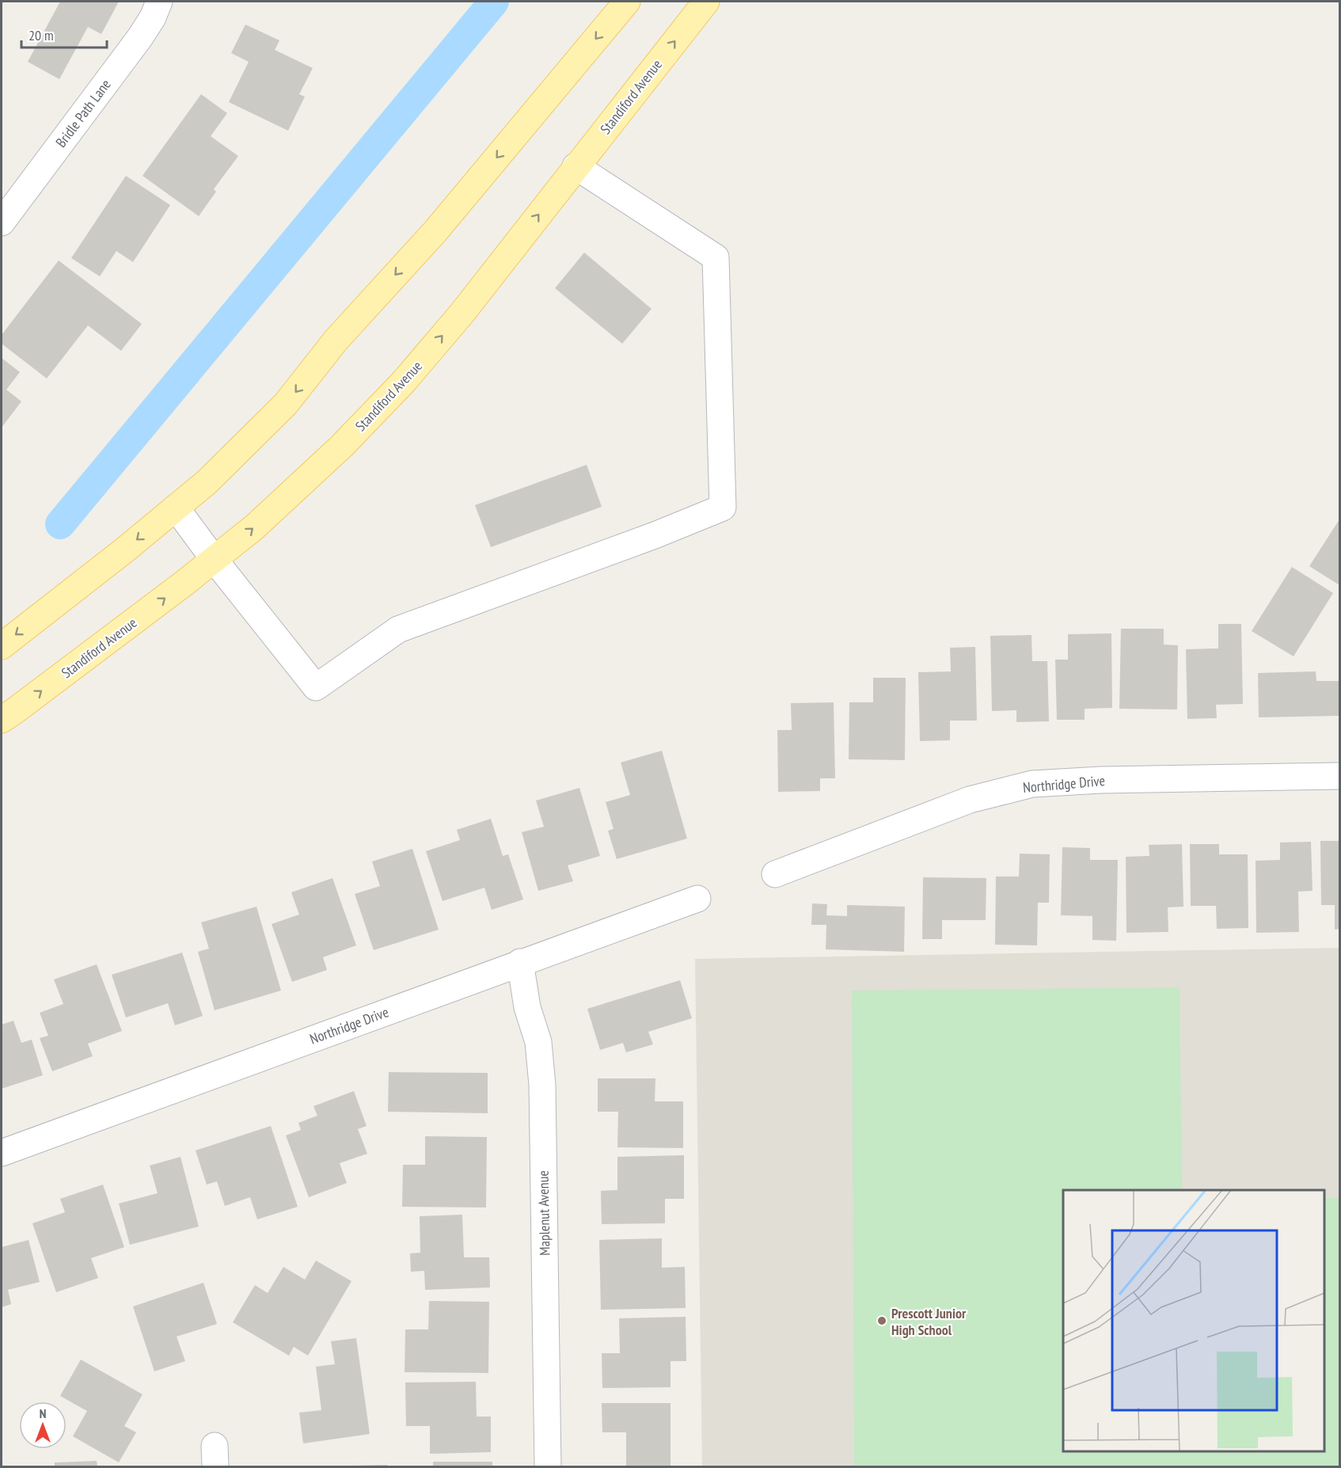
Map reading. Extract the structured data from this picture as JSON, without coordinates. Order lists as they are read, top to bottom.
{
  "streets": {
    "main road": ["Standiford Avenue"],
    "street": ["Bridle Path Lane", "Northridge Drive", "Maplenut Avenue"]
  },
  "crossings": [
    ["Northridge Drive", "Maplenut Avenue"]
  ],
  "places": ["Prescott Junior High School"],
  "scale_bar": "20 m",
  "north": "top"
}
